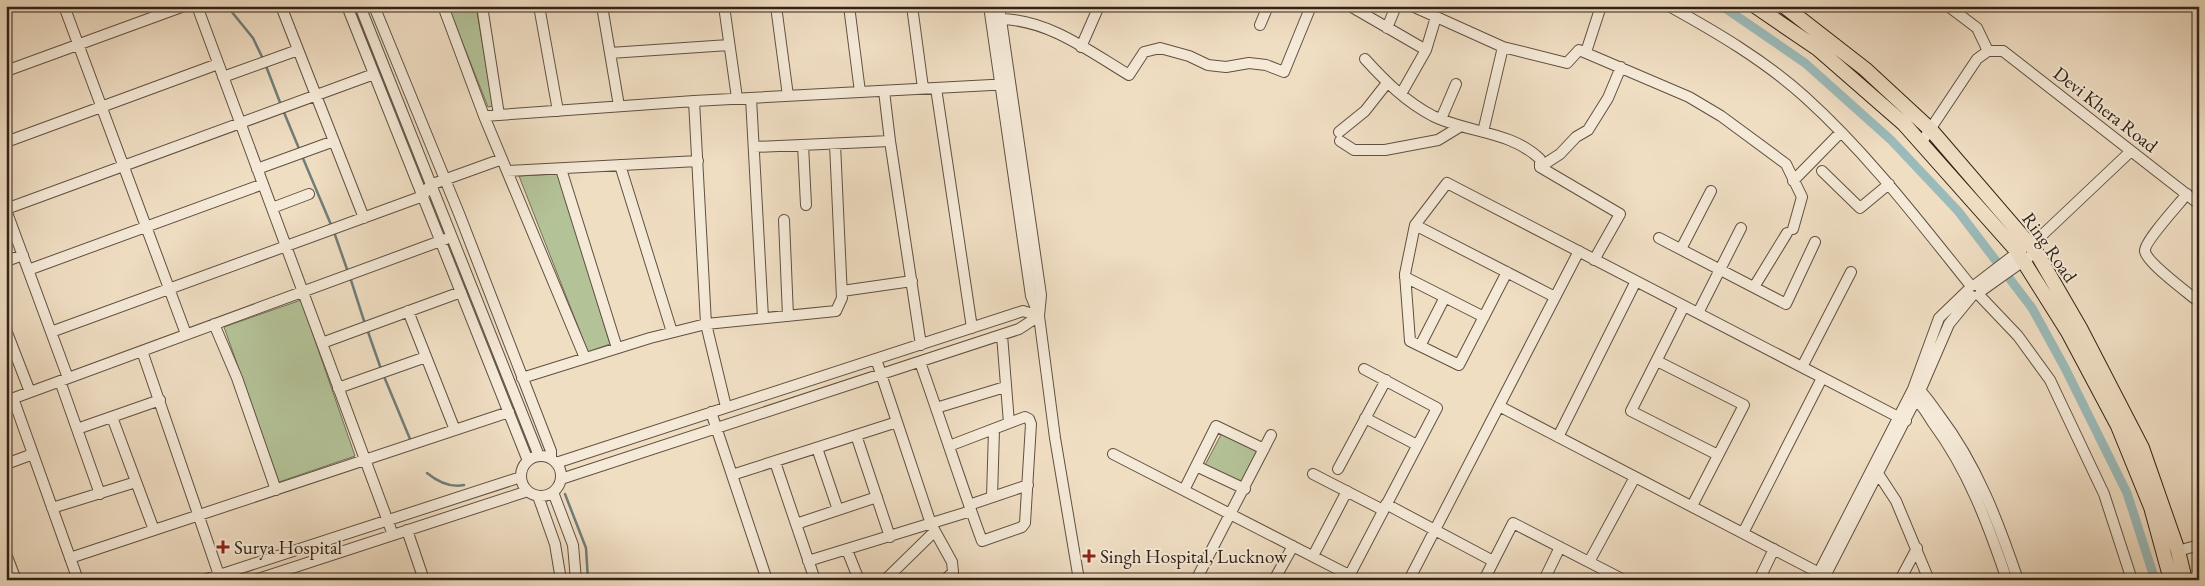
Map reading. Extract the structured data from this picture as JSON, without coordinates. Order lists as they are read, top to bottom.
{
  "streets": {
    "main road": ["Ring Road"],
    "street": ["Devi Khera Road"]
  },
  "places": {
    "health": ["Surya Hospital", "Singh Hospital, Lucknow"]
  }
}
